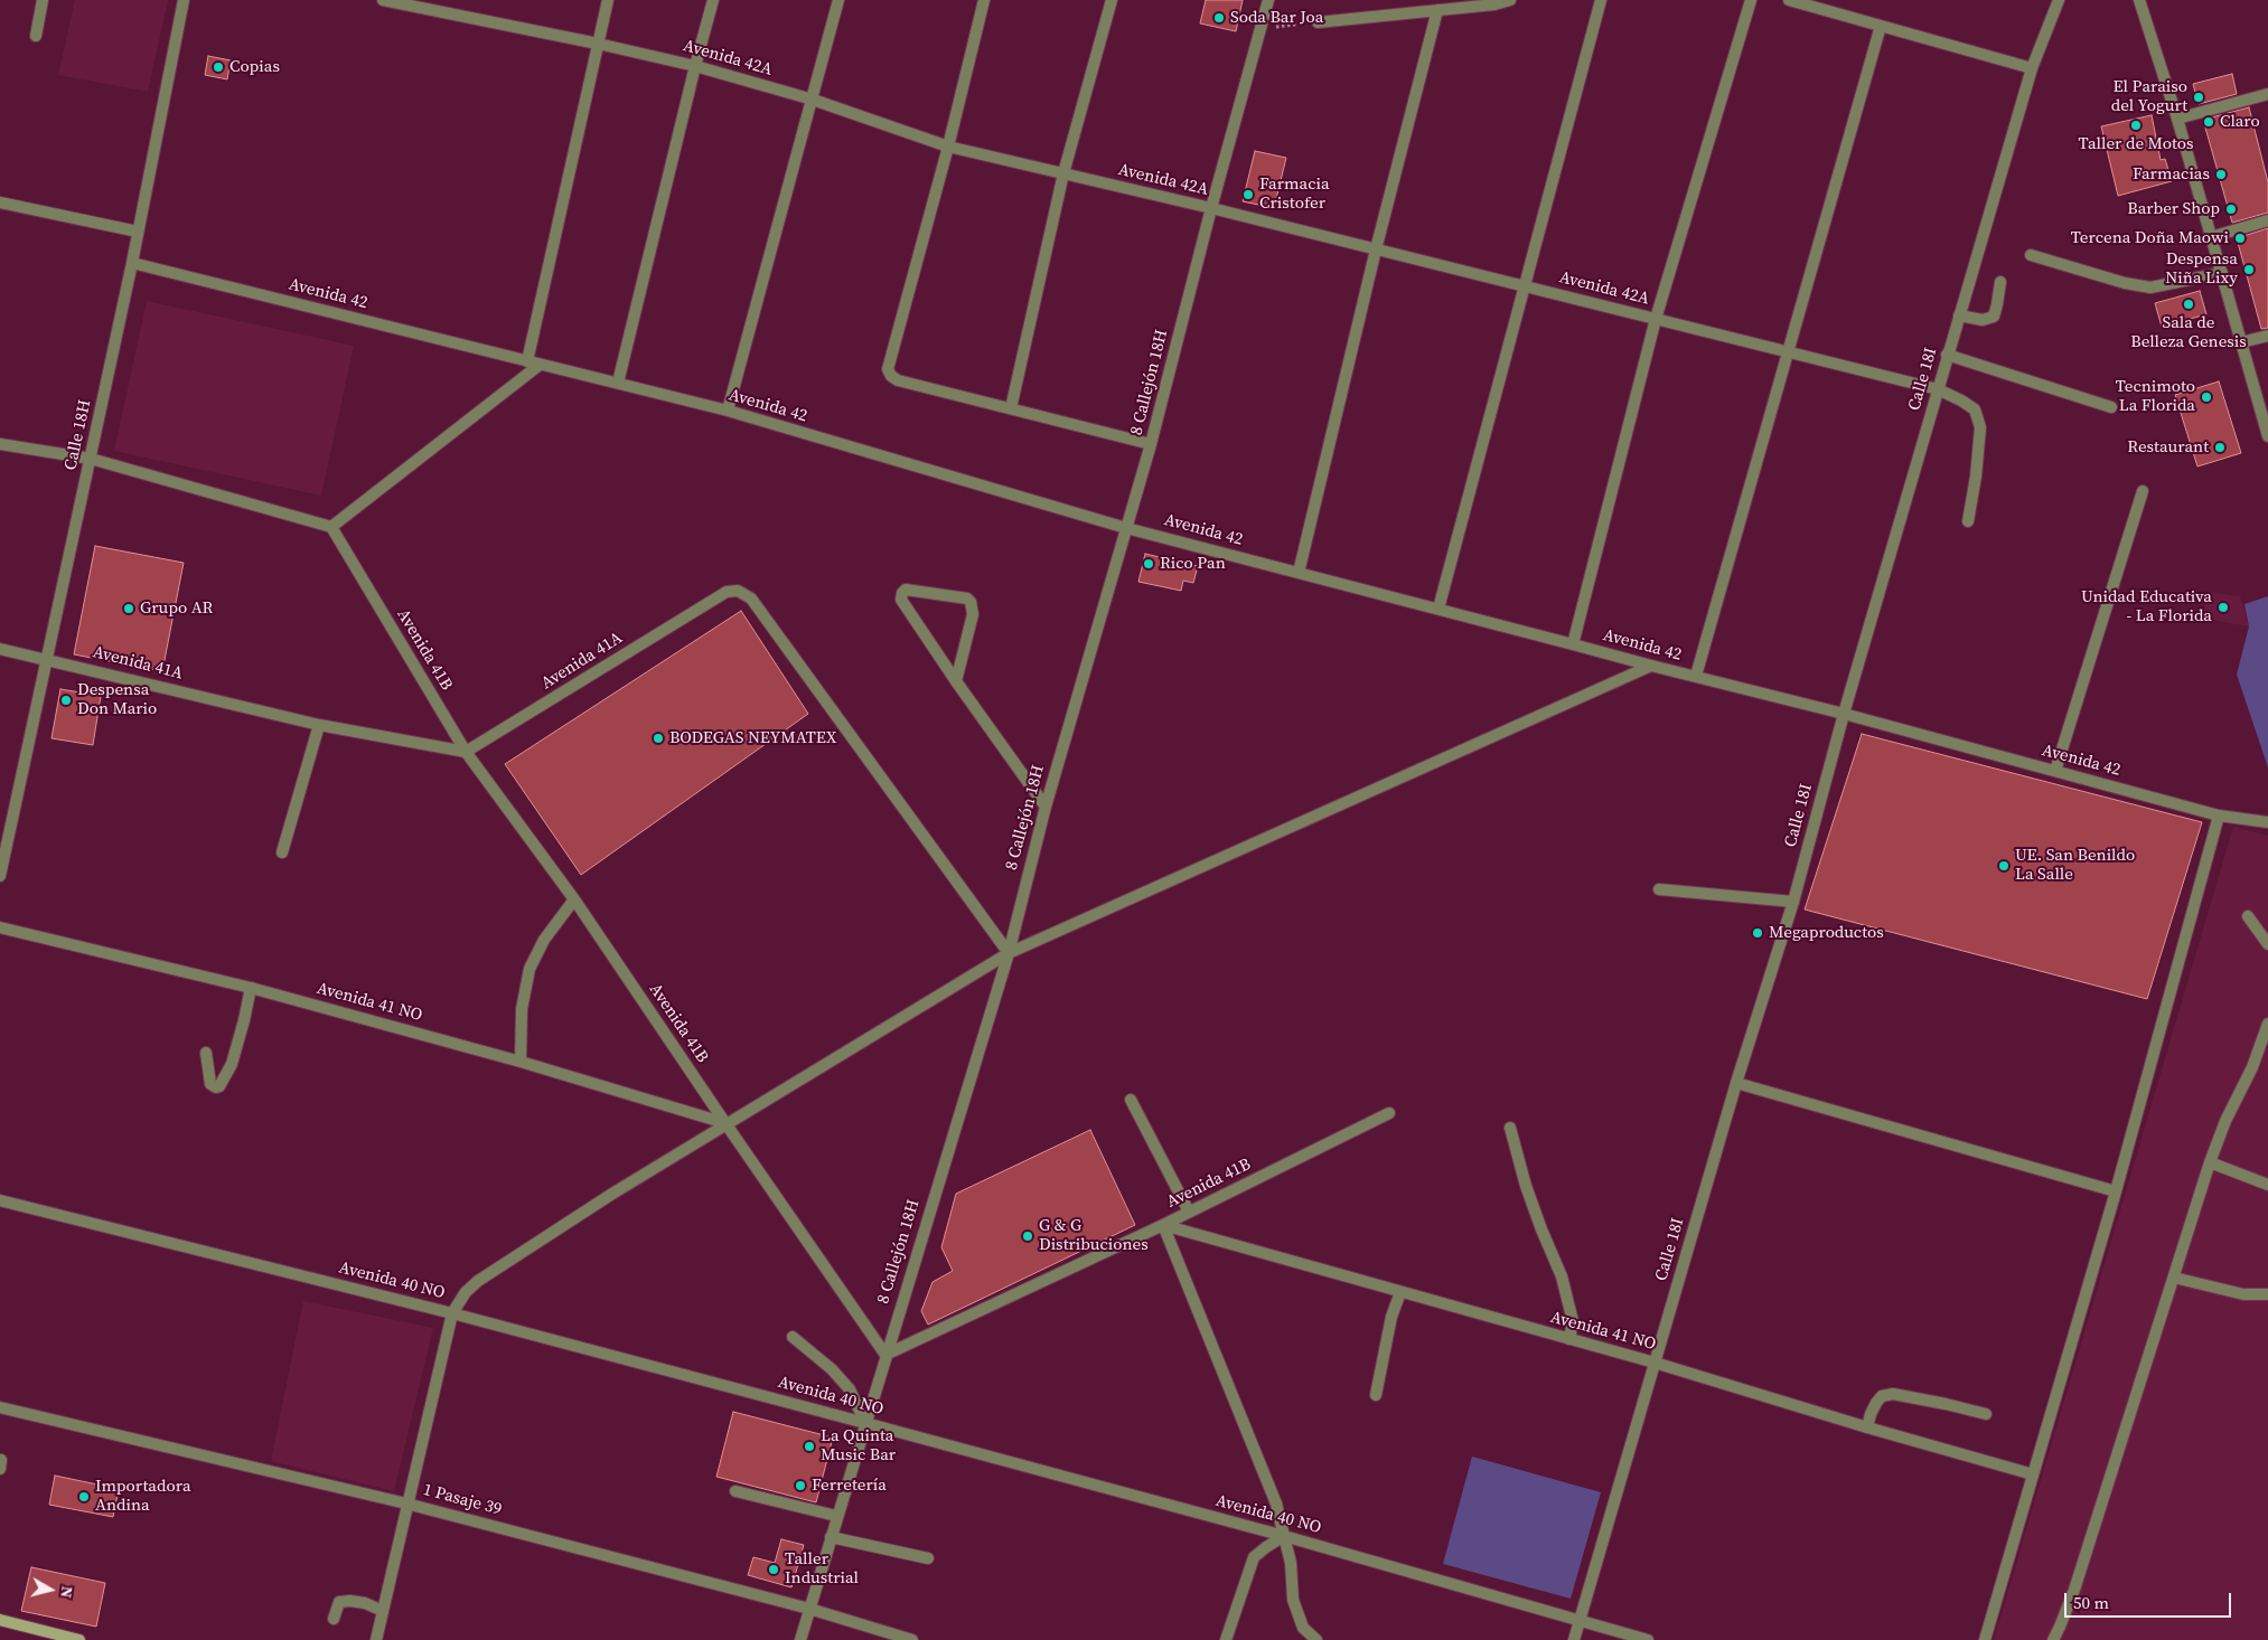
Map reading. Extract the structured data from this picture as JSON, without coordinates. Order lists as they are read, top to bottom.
{
  "streets": {
    "street": [
      "Avenida 42A",
      "Avenida 42",
      "Calle 18I",
      "8 Callejón 18H",
      "Calle 18H",
      "Avenida 41B",
      "Avenida 41A",
      "Avenida 41 NO",
      "Avenida 40 NO",
      "1 Pasaje 39"
    ]
  },
  "crossings": [
    ["Avenida 42A", "Calle 18I"],
    ["Avenida 42A", "8 Callejón 18H"],
    ["Avenida 42", "Calle 18I"],
    ["Avenida 42", "8 Callejón 18H"],
    ["Avenida 42", "Calle 18H"],
    ["Calle 18I", "Avenida 41 NO"],
    ["Calle 18I", "Avenida 40 NO"],
    ["8 Callejón 18H", "Avenida 41B"],
    ["8 Callejón 18H", "Avenida 41A"],
    ["8 Callejón 18H", "Avenida 40 NO"],
    ["8 Callejón 18H", "1 Pasaje 39"],
    ["Calle 18H", "Avenida 41A"],
    ["Avenida 41B", "Avenida 41A"],
    ["Avenida 41B", "Avenida 41 NO"]
  ],
  "places": [
    "Soda Bar Joa",
    "Copias",
    "El Paraiso del Yogurt",
    "Claro",
    "Taller de Motos",
    "Farmacias",
    "Farmacia Cristofer",
    "Barber Shop",
    "Tercena Doña Maowi",
    "Despensa Niña Lixy",
    "Sala de Belleza Genesis",
    "Tecnimoto La Florida",
    "Restaurant",
    "Rico Pan",
    "Unidad Educativa - La Florida",
    "Grupo AR",
    "Despensa Don Mario",
    "BODEGAS NEYMATEX",
    "UE. San Benildo La Salle",
    "Megaproductos",
    "G & G Distribuciones",
    "La Quinta Music Bar",
    "Ferretería",
    "Importadora Andina",
    "Taller Industrial"
  ],
  "scale_bar": "50 m",
  "north": "right"
}
